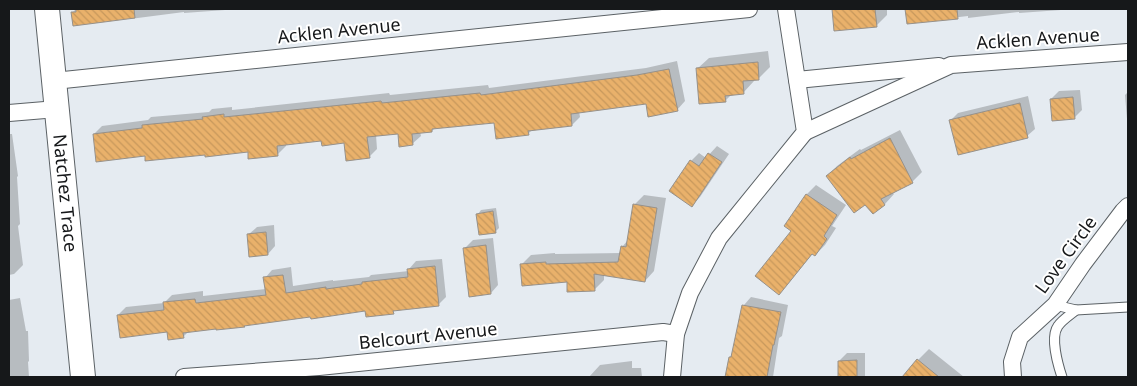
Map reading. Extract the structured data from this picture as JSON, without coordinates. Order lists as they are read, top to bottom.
{
  "streets": {
    "main road": ["Natchez Trace"],
    "street": ["Acklen Avenue", "Love Circle", "Belcourt Avenue"]
  },
  "crossings": [
    ["Acklen Avenue", "Natchez Trace"]
  ]
}
